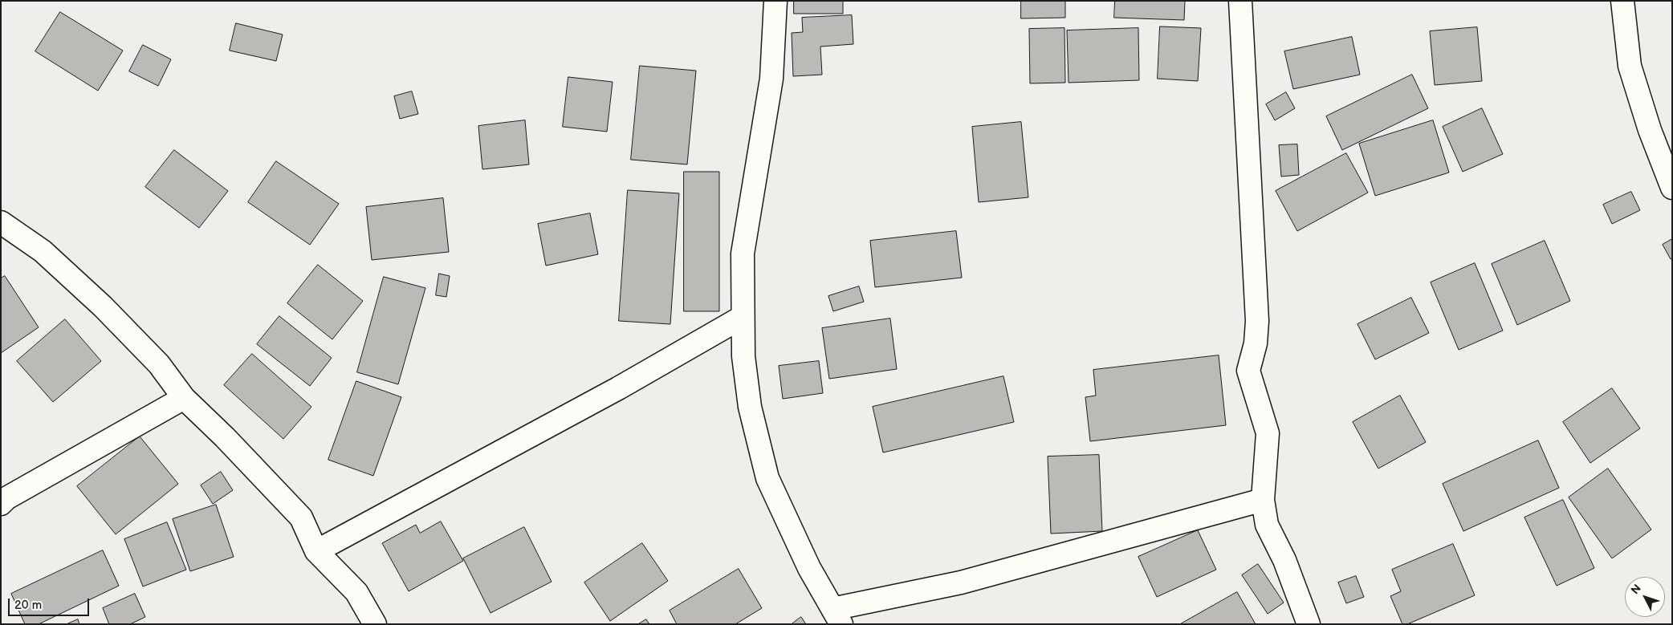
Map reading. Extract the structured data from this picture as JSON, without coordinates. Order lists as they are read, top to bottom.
{
  "scale_bar": "20 m",
  "north": "top left"
}
